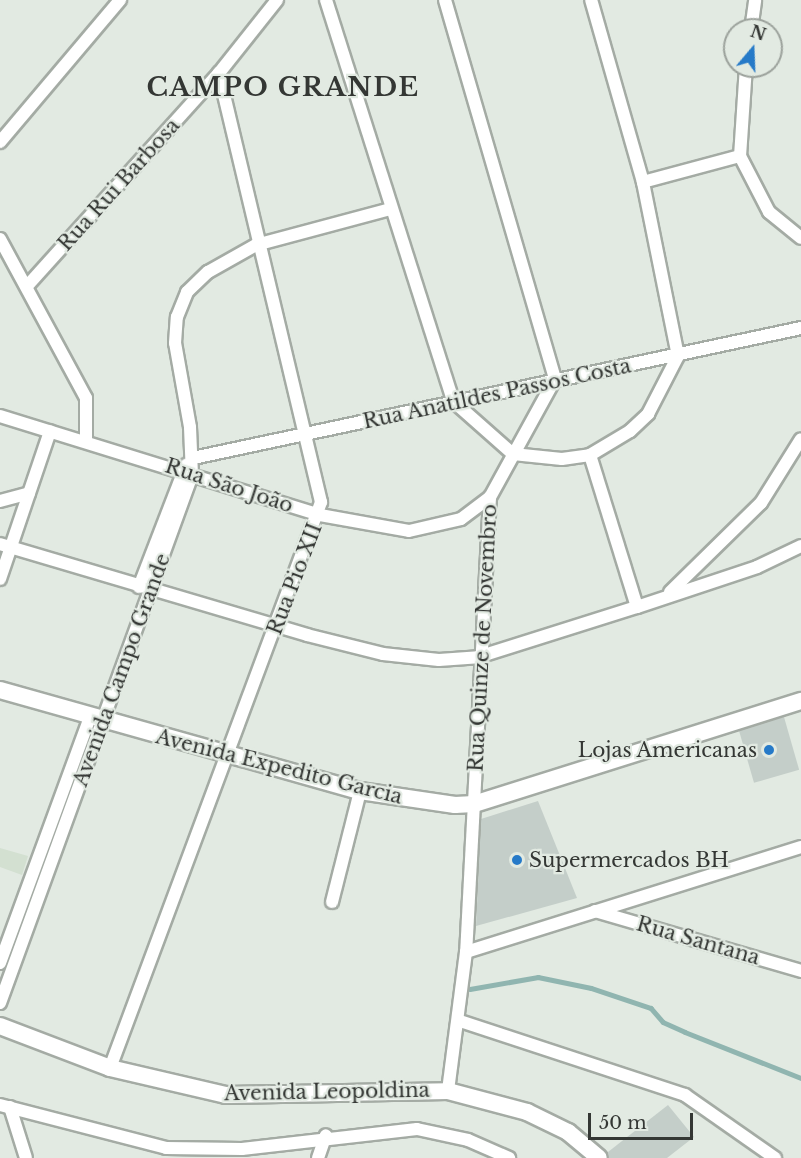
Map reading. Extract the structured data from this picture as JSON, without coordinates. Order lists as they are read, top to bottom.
{
  "streets": {
    "main road": ["Avenida Expedito Garcia", "Avenida Leopoldina"],
    "street": [
      "Rua Rui Barbosa",
      "Rua Anatildes Passos Costa",
      "Rua São João",
      "Rua Pio XII",
      "Rua Quinze de Novembro",
      "Avenida Campo Grande",
      "Rua Santana"
    ]
  },
  "crossings": [
    ["Rua Rui Barbosa", "Rua Pio XII"],
    ["Rua Anatildes Passos Costa", "Rua Pio XII"],
    ["Rua Anatildes Passos Costa", "Rua Quinze de Novembro"],
    ["Rua Anatildes Passos Costa", "Avenida Campo Grande"],
    ["Rua São João", "Rua Pio XII"],
    ["Rua São João", "Rua Quinze de Novembro"],
    ["Rua São João", "Avenida Campo Grande"],
    ["Rua Pio XII", "Avenida Expedito Garcia"],
    ["Rua Pio XII", "Avenida Leopoldina"],
    ["Rua Quinze de Novembro", "Avenida Expedito Garcia"],
    ["Rua Quinze de Novembro", "Avenida Leopoldina"],
    ["Avenida Campo Grande", "Avenida Expedito Garcia"]
  ],
  "districts": ["CAMPO GRANDE"],
  "places": ["Lojas Americanas", "Supermercados BH"],
  "scale_bar": "50 m",
  "north": "top"
}
